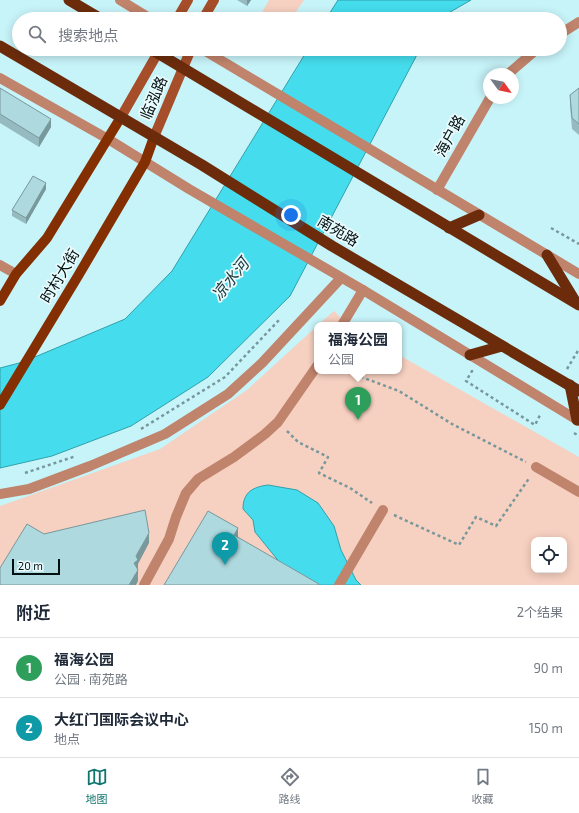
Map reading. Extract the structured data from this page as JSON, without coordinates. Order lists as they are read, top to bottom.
{
  "streets": {
    "highway": ["南苑路"],
    "main road": ["临泓路", "时村大街"],
    "street": ["海户路"]
  },
  "crossings": [
    ["临泓路", "南苑路"],
    ["临泓路", "时村大街"],
    ["南苑路", "时村大街"]
  ],
  "water": ["凉水河"],
  "scale_bar": "20 m",
  "north": "bottom right",
  "page": {
    "search": "搜索地点",
    "popup": ["福海公园", "公园"],
    "pins": ["1", "2"],
    "scale": "20 m",
    "heading": ["附近", "2个结果"],
    "list": [
      {
        "mark": "1",
        "name": "福海公园",
        "note": "公园 · 南苑路",
        "value": "90 m"
      },
      {
        "mark": "2",
        "name": "大红门国际会议中心",
        "note": "地点",
        "value": "150 m"
      }
    ],
    "nav": ["地图", "路线", "收藏"]
  }
}
